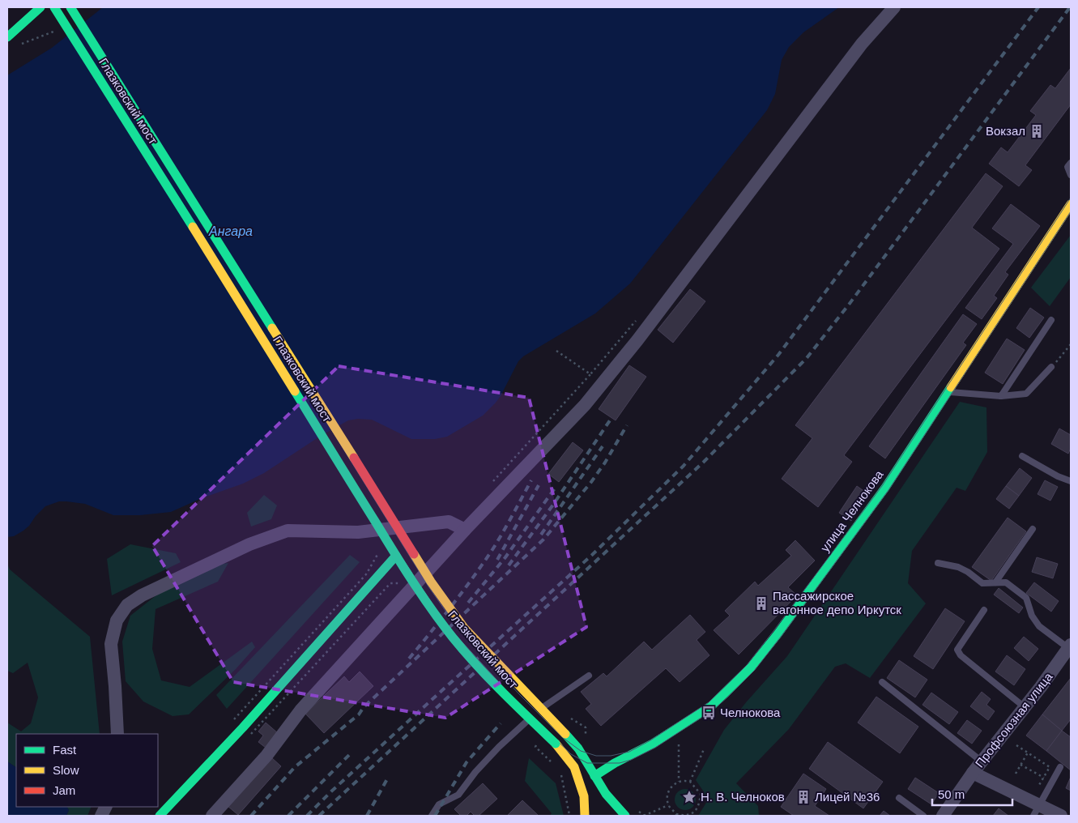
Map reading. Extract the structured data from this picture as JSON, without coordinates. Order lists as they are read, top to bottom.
{
  "streets": {
    "main road": ["Глазковский мост", "улица Челнокова"],
    "street": ["Профсоюзная улица"]
  },
  "crossings": [
    ["Глазковский мост", "улица Челнокова"]
  ],
  "water": ["Ангара"],
  "places": {
    "building": ["Вокзал", "Пассажирское вагонное депо Иркутск", "Лицей №36"],
    "bus stop": ["Челнокова"],
    "place": ["Н. В. Челноков"]
  },
  "legend": ["Fast", "Slow", "Jam"],
  "scale_bar": "50 m"
}
